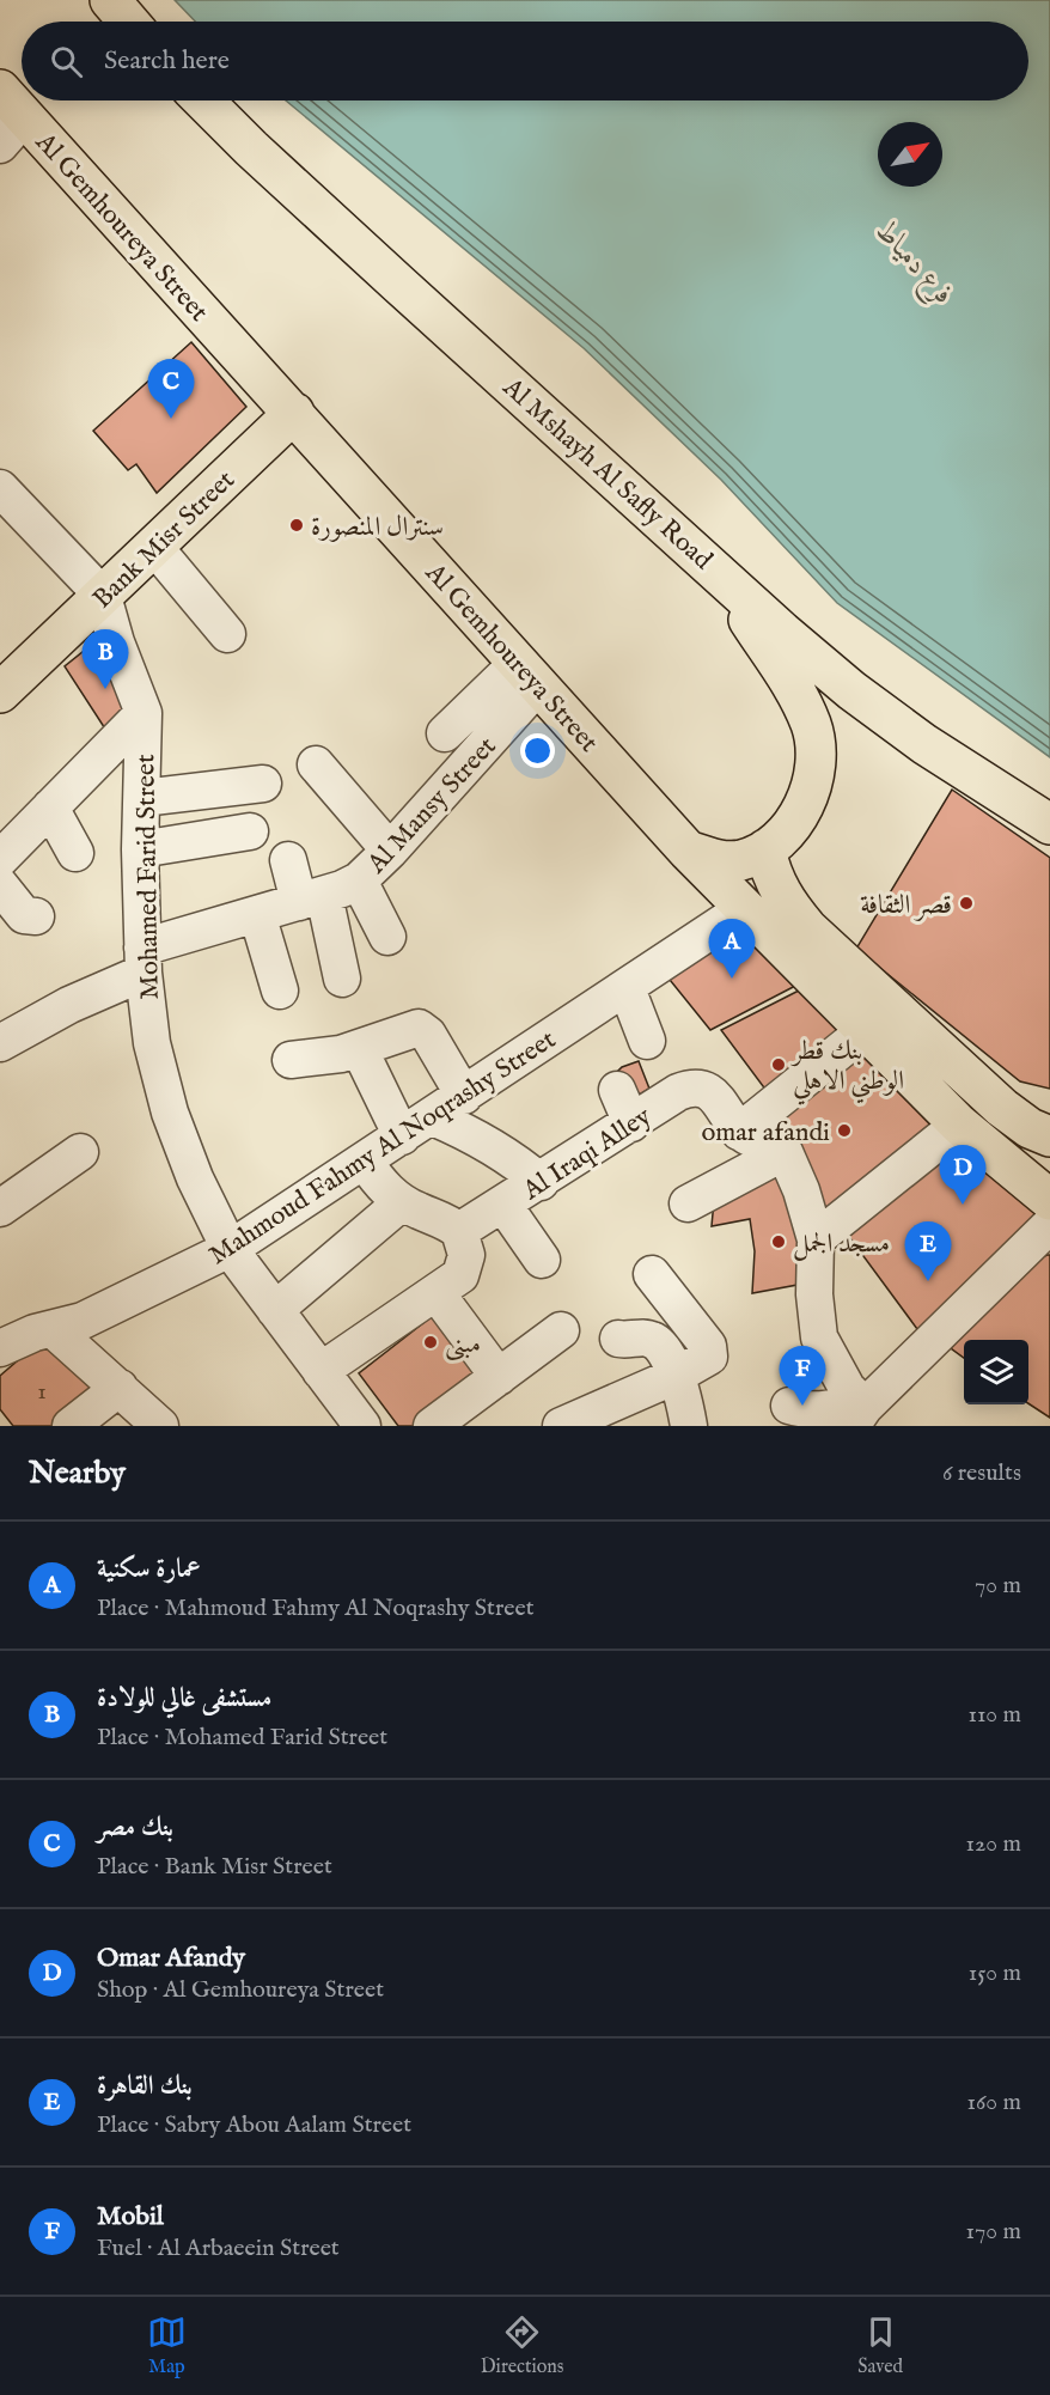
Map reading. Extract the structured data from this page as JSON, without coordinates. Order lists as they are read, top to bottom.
{
  "streets": {
    "main road": ["Al Gemhoureya Street", "Al Mshayh Al Safly Road", "Bank Misr Street"],
    "street": [
      "Al Mansy Street",
      "Mohamed Farid Street",
      "Mahmoud Fahmy Al Noqrashy Street",
      "Al Iraqi Alley"
    ]
  },
  "crossings": [
    ["Al Gemhoureya Street", "Bank Misr Street"],
    ["Al Gemhoureya Street", "Al Mansy Street"],
    ["Al Gemhoureya Street", "Mahmoud Fahmy Al Noqrashy Street"],
    ["Bank Misr Street", "Mohamed Farid Street"],
    ["Al Mansy Street", "Mohamed Farid Street"],
    ["Mohamed Farid Street", "Mahmoud Fahmy Al Noqrashy Street"]
  ],
  "water": ["فرع دمياط"],
  "places": [
    "سنترال المنصورة",
    "قصر الثقافة",
    "بنك قطر الوطني الاهلي",
    "omar afandi",
    "مسجد الجمل",
    "مبنى"
  ],
  "house_numbers": ["1"],
  "north": "top right",
  "page": {
    "search": "Search here",
    "pins": [
      "C",
      "B",
      "A",
      "D",
      "E",
      "F"
    ],
    "heading": ["Nearby", "6 results"],
    "list": [
      {
        "mark": "A",
        "name": "عمارة سكنية",
        "note": "Place · Mahmoud Fahmy Al Noqrashy Street",
        "value": "70 m"
      },
      {
        "mark": "B",
        "name": "مستشفى غالي للولادة",
        "note": "Place · Mohamed Farid Street",
        "value": "110 m"
      },
      {
        "mark": "C",
        "name": "بنك مصر",
        "note": "Place · Bank Misr Street",
        "value": "120 m"
      },
      {
        "mark": "D",
        "name": "Omar Afandy",
        "note": "Shop · Al Gemhoureya Street",
        "value": "150 m"
      },
      {
        "mark": "E",
        "name": "بنك القاهرة",
        "note": "Place · Sabry Abou Aalam Street",
        "value": "160 m"
      },
      {
        "mark": "F",
        "name": "Mobil",
        "note": "Fuel · Al Arbaeein Street",
        "value": "170 m"
      }
    ],
    "nav": ["Map", "Directions", "Saved"]
  }
}
